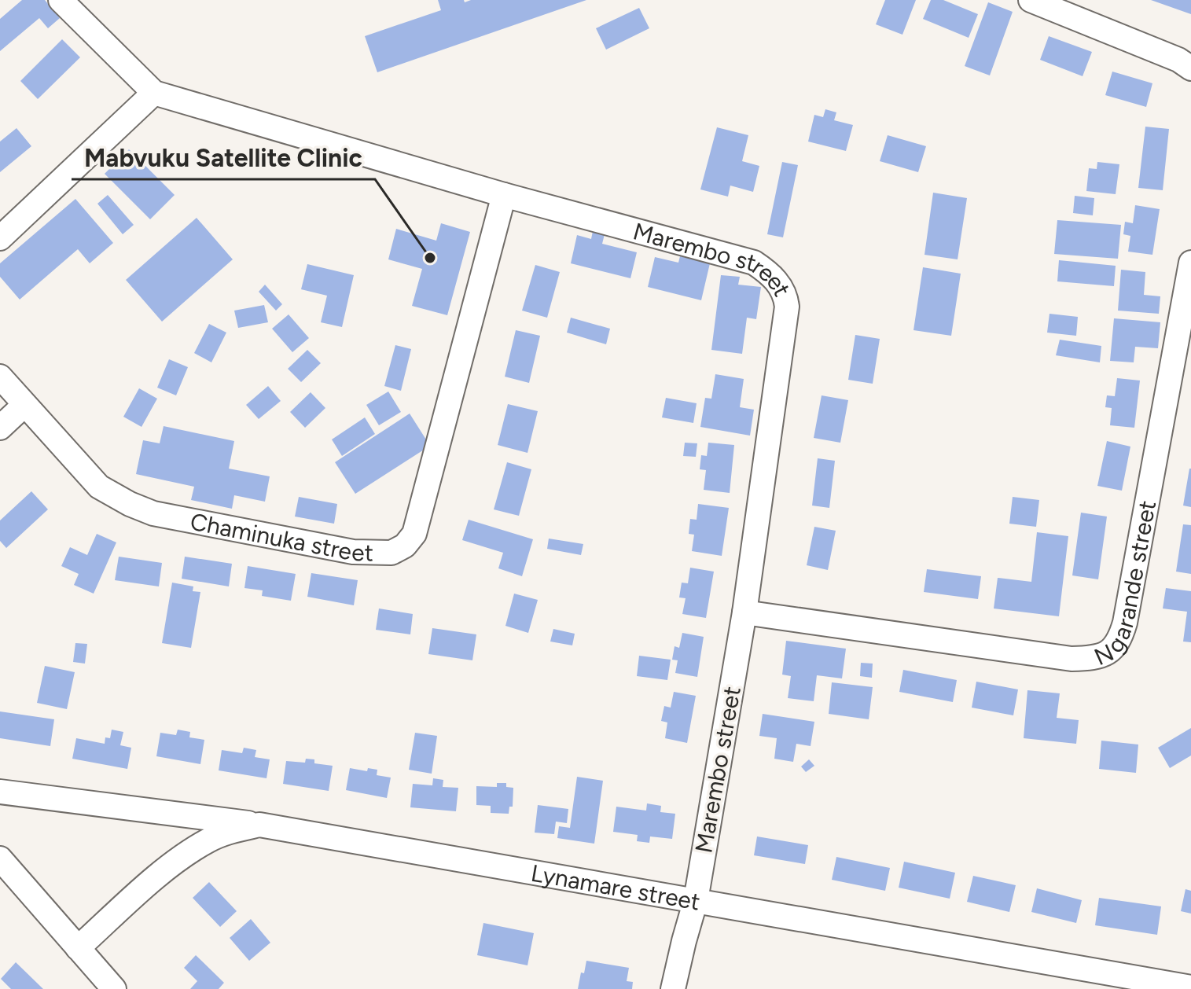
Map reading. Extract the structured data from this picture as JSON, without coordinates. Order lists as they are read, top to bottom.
{
  "streets": {
    "street": [
      "Marembo street",
      "Chaminuka street",
      "Ngarande street",
      "Lynamare street"
    ]
  },
  "crossings": [
    ["Marembo street", "Chaminuka street"],
    ["Marembo street", "Ngarande street"],
    ["Marembo street", "Lynamare street"]
  ],
  "places": ["Mabvuku Satellite Clinic"]
}
